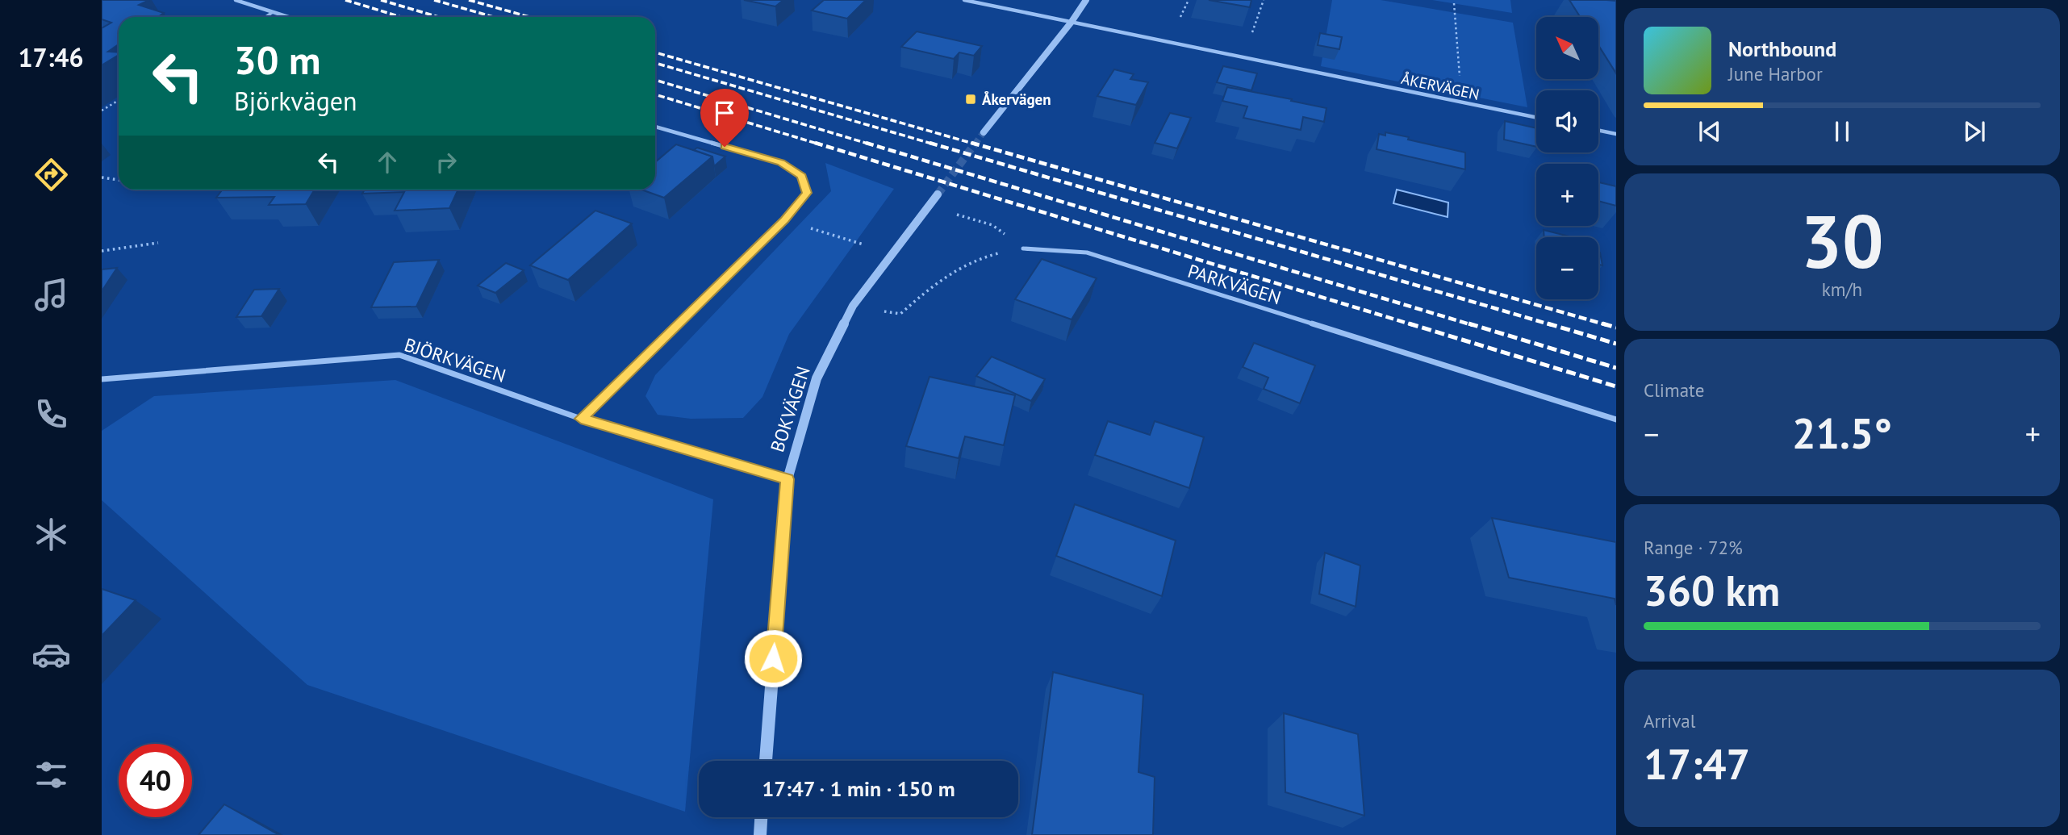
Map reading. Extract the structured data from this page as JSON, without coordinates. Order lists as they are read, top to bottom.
{
  "streets": {
    "street": [
      "ÅKERVÄGEN",
      "PARKVÄGEN",
      "BJÖRKVÄGEN",
      "BOKVÄGEN"
    ]
  },
  "crossings": [
    ["BJÖRKVÄGEN", "BOKVÄGEN"]
  ],
  "places": {
    "transit": ["Åkervägen"]
  },
  "north": "top left",
  "page": {
    "tabs": "17:46",
    "map_buttons": ["+", "−"],
    "turn": ["30 m", "Björkvägen"],
    "song": ["Northbound", "June Harbor"],
    "tile": [
      ["30", "km/h"],
      "Climate",
      ["Range · 72%", "360 km"],
      ["Arrival", "17:47"]
    ],
    "heat": ["−", "21.5°", "+"],
    "limit": "40",
    "trip": "17:47 · 1 min · 150 m"
  }
}
